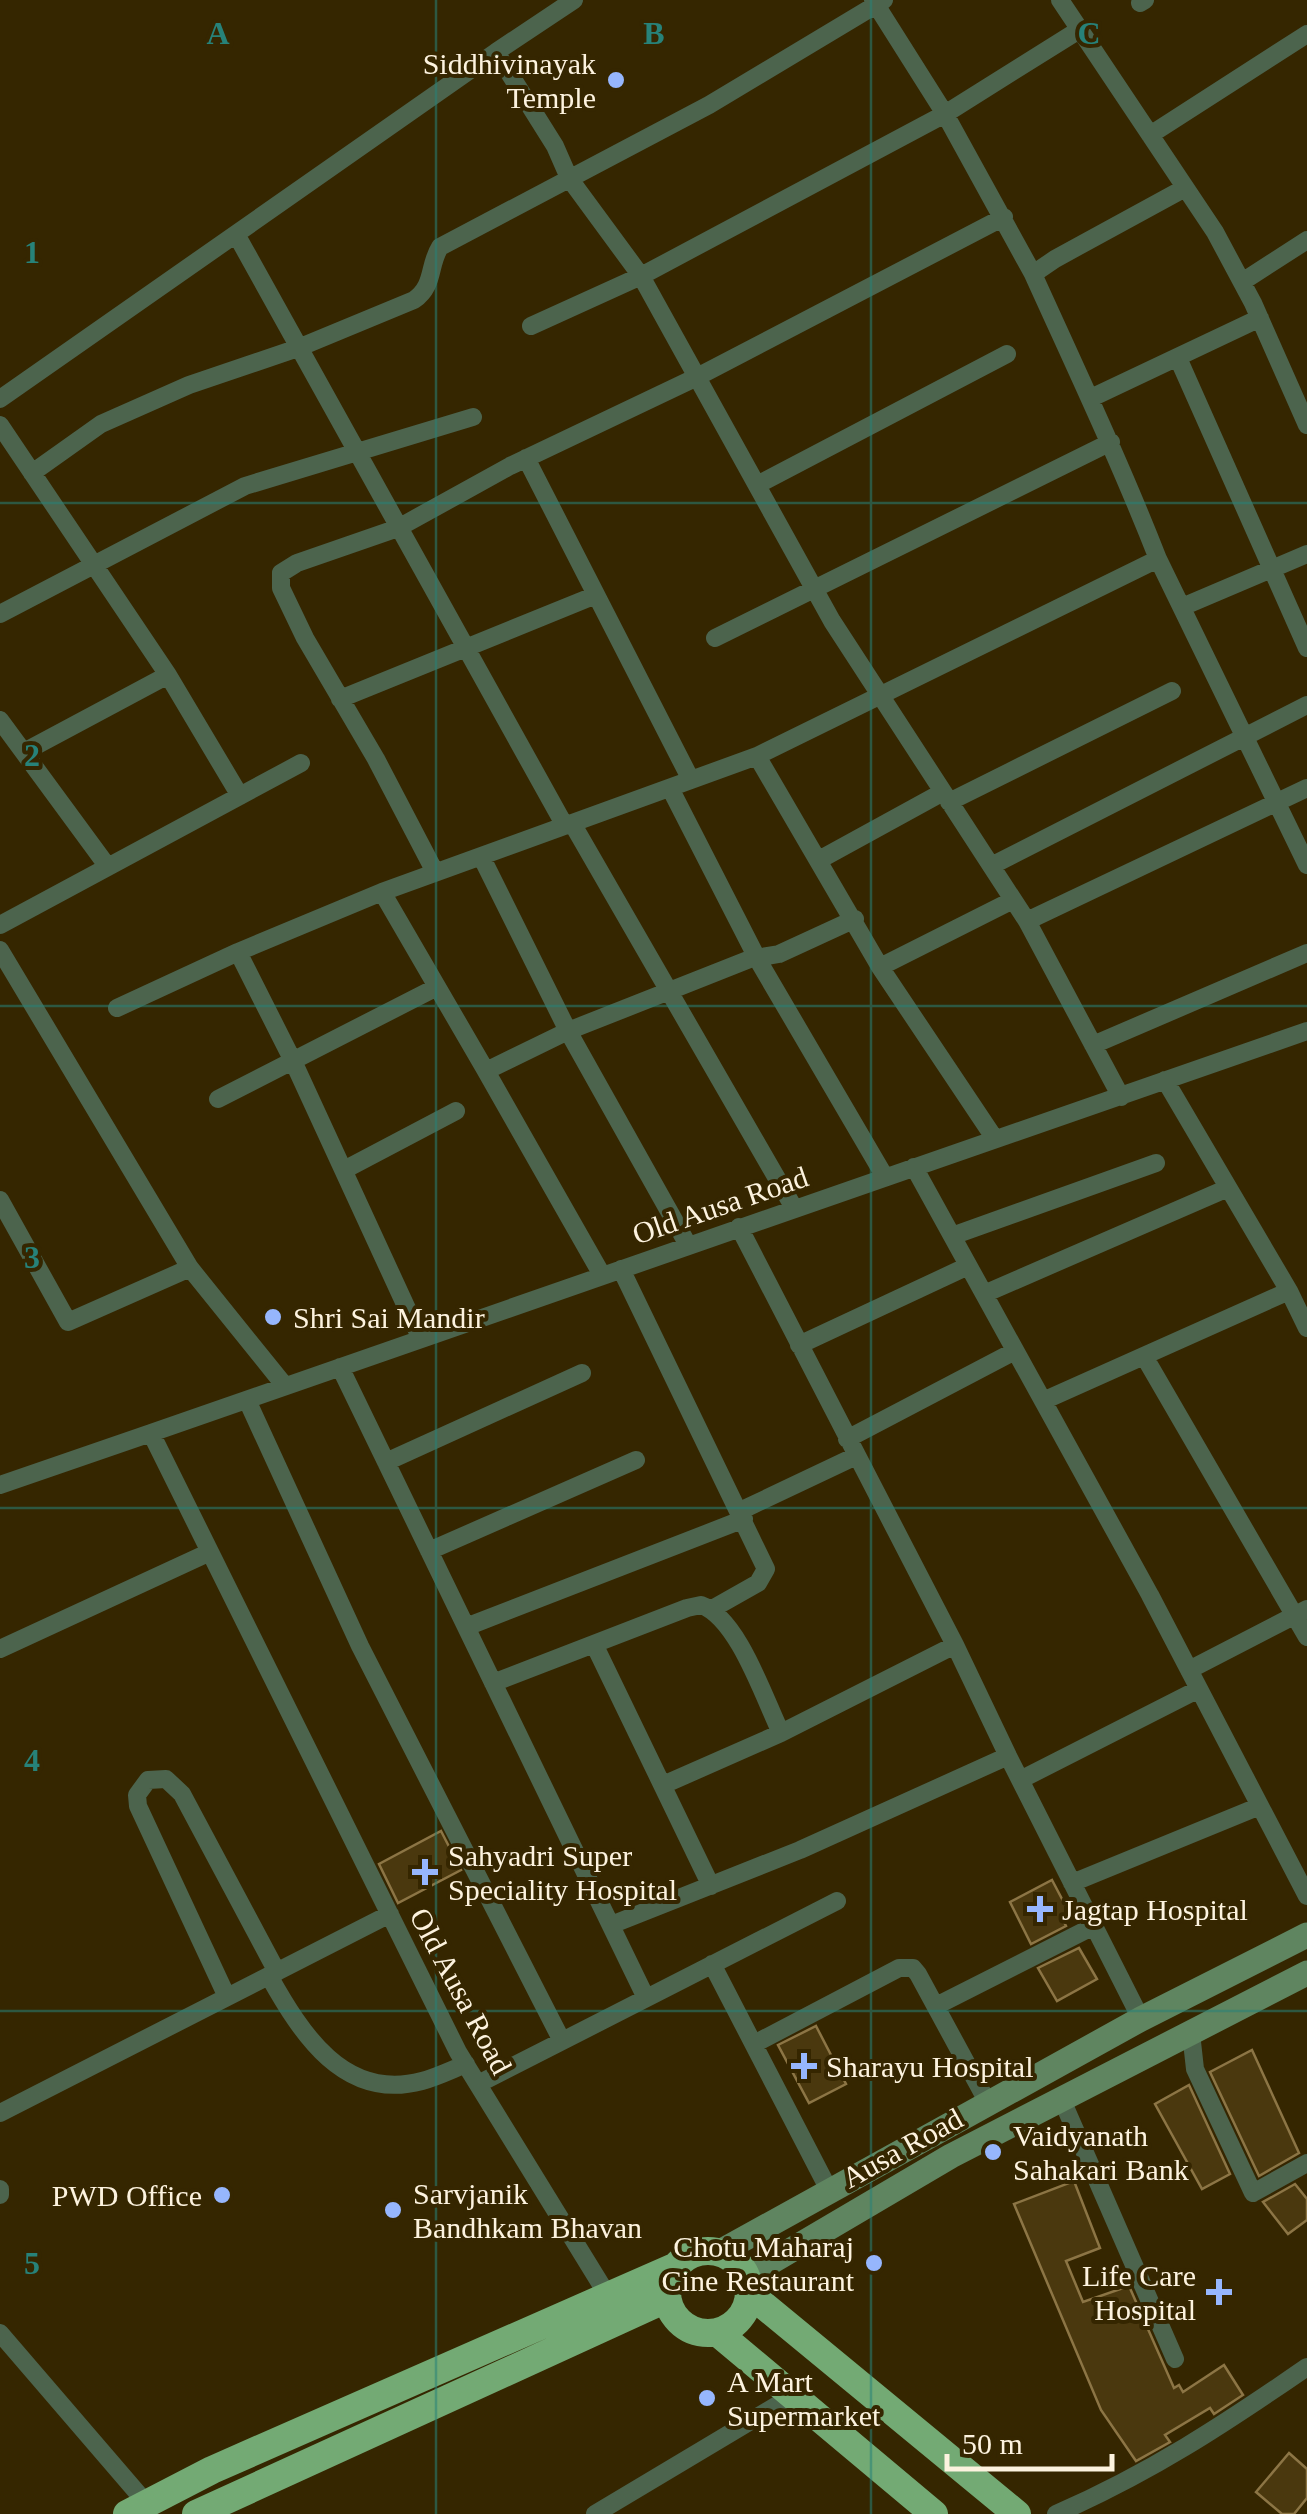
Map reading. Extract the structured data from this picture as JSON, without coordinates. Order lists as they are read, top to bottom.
{
  "streets": {
    "highway": ["Ausa Road"],
    "street": ["Old Ausa Road"]
  },
  "places": {
    "other": [
      "Siddhivinayak Temple",
      "Shri Sai Mandir",
      "Vaidyanath Sahakari Bank",
      "PWD Office",
      "Sarvjanik Bandhkam Bhavan",
      "Chotu Maharaj Cine Restaurant",
      "A Mart Supermarket"
    ],
    "health": [
      "Sahyadri Super Speciality Hospital",
      "Jagtap Hospital",
      "Sharayu Hospital",
      "Life Care Hospital"
    ]
  },
  "scale_bar": "50 m",
  "grid": {
    "columns": ["A", "B", "C"],
    "rows": [
      "1",
      "2",
      "3",
      "4",
      "5"
    ]
  }
}
